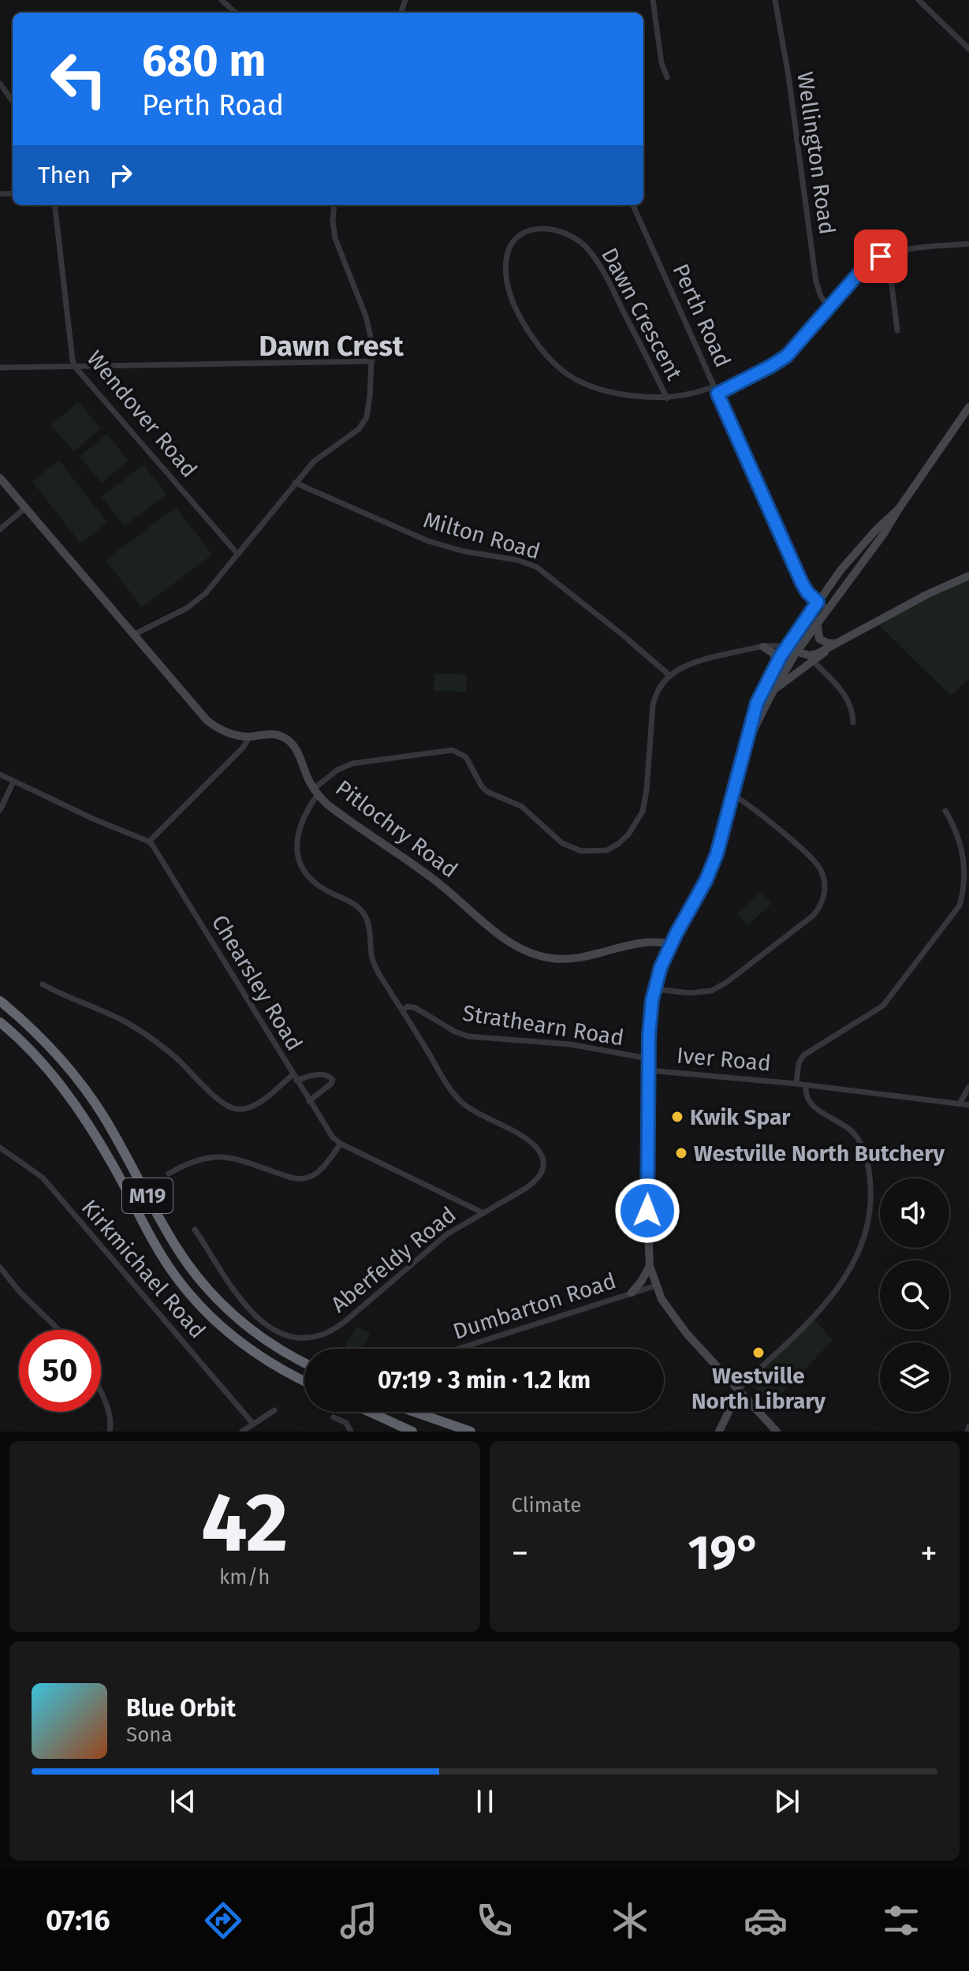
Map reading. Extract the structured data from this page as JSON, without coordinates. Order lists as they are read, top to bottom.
{
  "streets": {
    "highway": ["M19"],
    "main road": ["Pitlochry Road"],
    "street": [
      "Wellington Road",
      "Dawn Crescent",
      "Perth Road",
      "Wendover Road",
      "Milton Road",
      "Chearsley Road",
      "Strathearn Road",
      "Iver Road",
      "Aberfeldy Road",
      "Kirkmichael Road",
      "Dumbarton Road"
    ]
  },
  "crossings": [
    ["Dawn Crescent", "Perth Road"],
    ["Milton Road", "Aberfeldy Road"],
    ["Pitlochry Road", "Aberfeldy Road"],
    ["Chearsley Road", "Aberfeldy Road"],
    ["Strathearn Road", "Aberfeldy Road"]
  ],
  "districts": ["Dawn Crest"],
  "places": ["Kwik Spar", "Westville North Butchery", "Westville North Library"],
  "page": {
    "turn": ["680 m", "Perth Road"],
    "then": "Then",
    "limit": "50",
    "trip": "07:19 · 3 min · 1.2 km",
    "tile": [
      ["42", "km/h"],
      "Climate"
    ],
    "heat": ["−", "19°", "+"],
    "song": ["Blue Orbit", "Sona"],
    "tabs": "07:16"
  }
}
